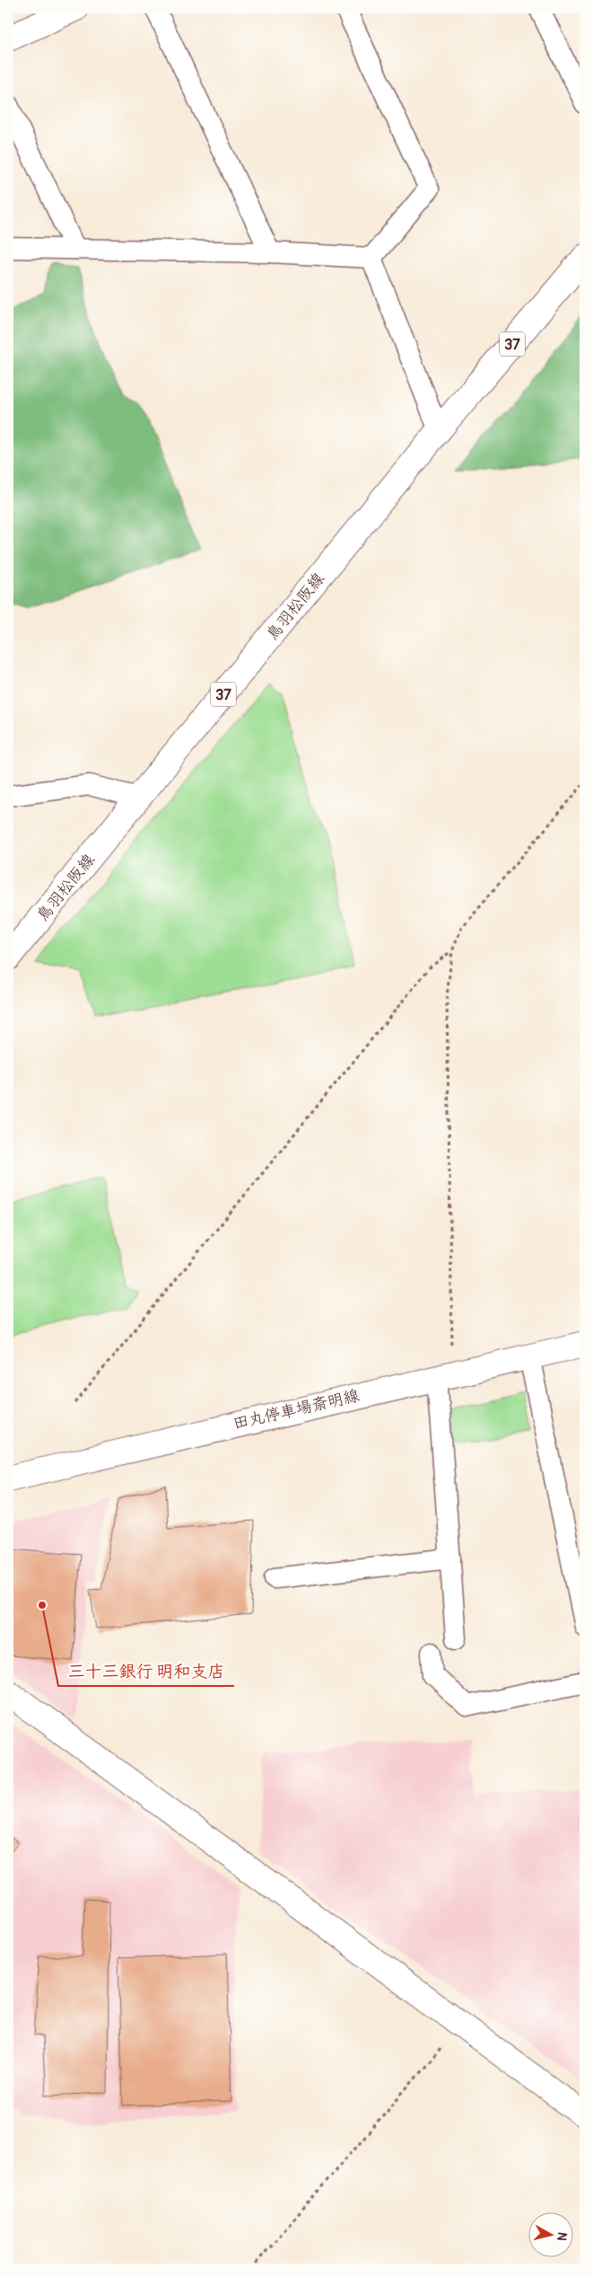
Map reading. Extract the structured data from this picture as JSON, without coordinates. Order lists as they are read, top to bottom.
{
  "streets": {
    "main road": ["37", "鳥羽松阪線", "田丸停車場斎明線"]
  },
  "places": ["三十三銀行 明和支店"],
  "north": "right"
}
